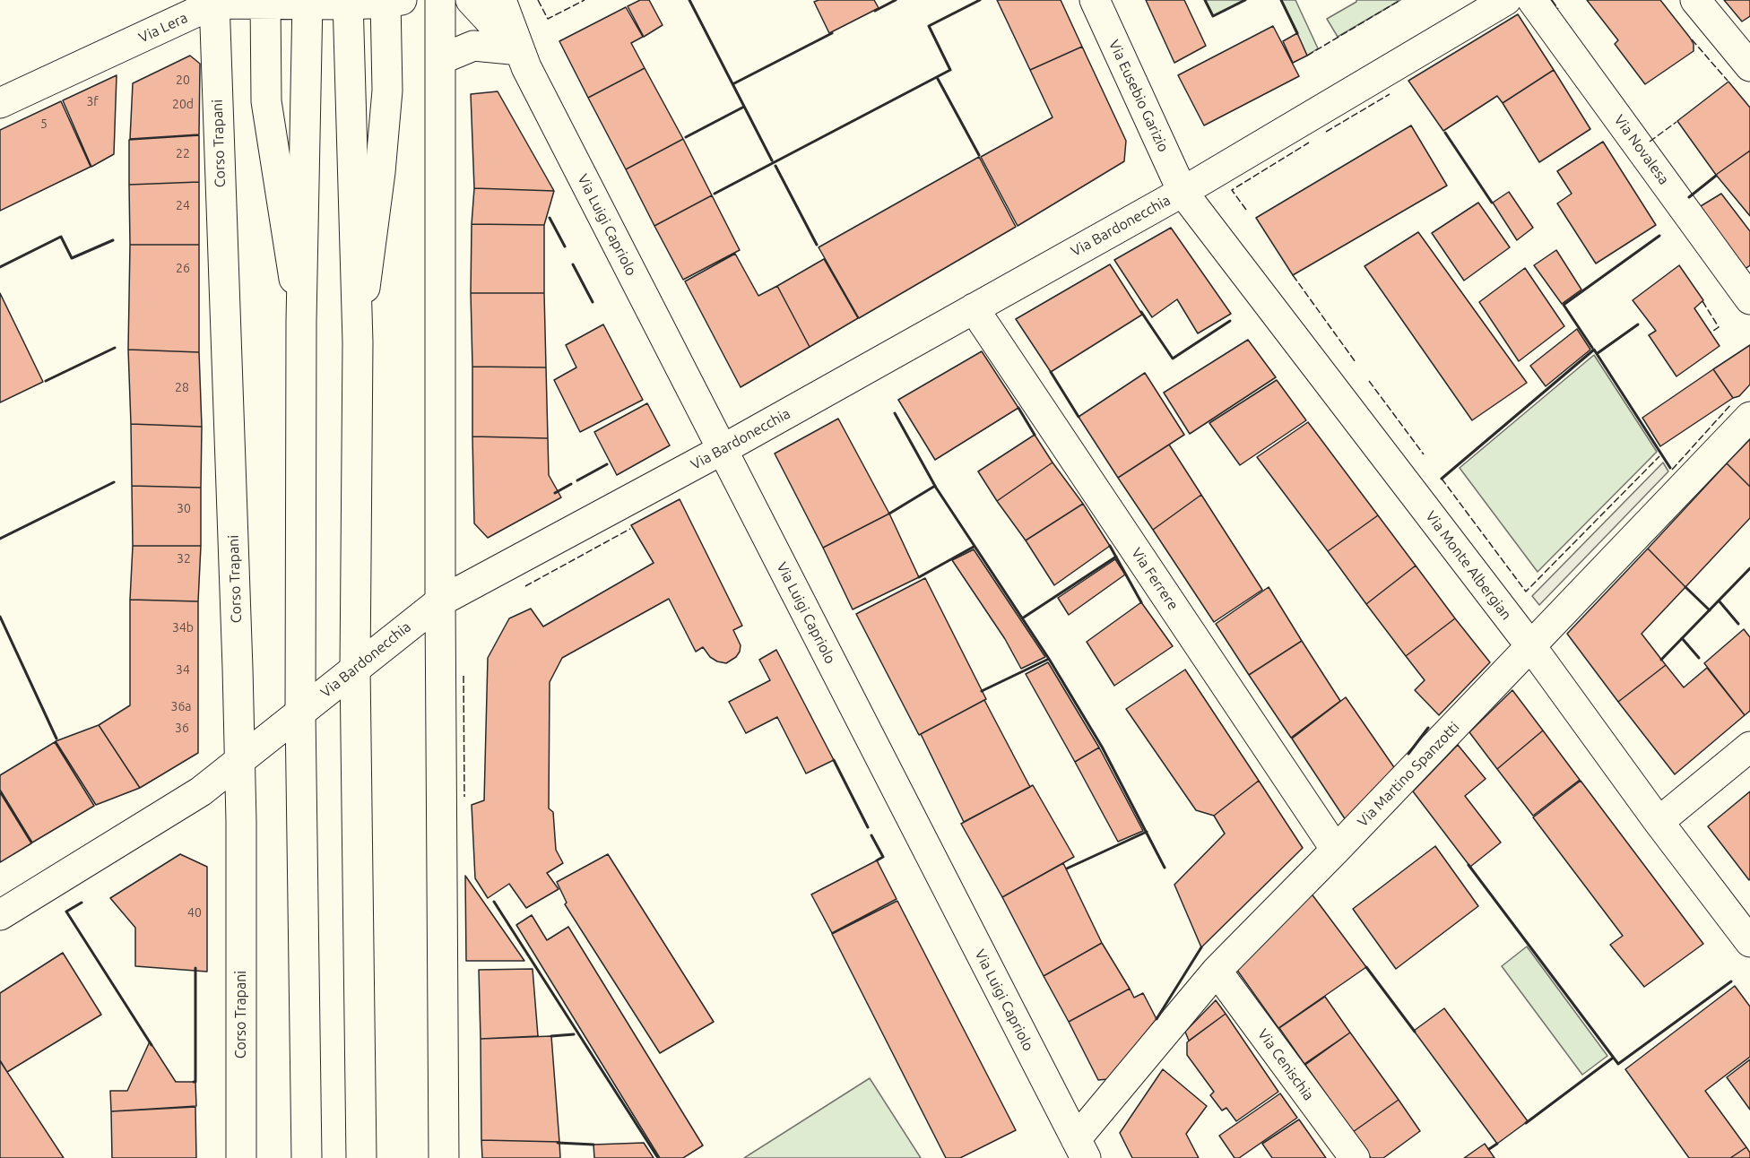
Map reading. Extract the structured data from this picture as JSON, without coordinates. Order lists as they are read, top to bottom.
{
  "streets": {
    "street": [
      "Via Lera",
      "Via Eusebio Garizio",
      "Corso Trapani",
      "Via Novalesa",
      "Via Luigi Capriolo",
      "Via Bardonecchia",
      "Via Monte Albergian",
      "Via Ferrere",
      "Via Martino Spanzotti",
      "Via Cenischia"
    ]
  },
  "crossings": [
    ["Via Lera", "Corso Trapani"],
    ["Via Eusebio Garizio", "Via Bardonecchia"],
    ["Via Eusebio Garizio", "Via Monte Albergian"],
    ["Corso Trapani", "Via Bardonecchia"],
    ["Via Luigi Capriolo", "Via Bardonecchia"],
    ["Via Luigi Capriolo", "Via Martino Spanzotti"],
    ["Via Bardonecchia", "Via Monte Albergian"],
    ["Via Bardonecchia", "Via Ferrere"],
    ["Via Monte Albergian", "Via Martino Spanzotti"],
    ["Via Ferrere", "Via Martino Spanzotti"],
    ["Via Martino Spanzotti", "Via Cenischia"]
  ],
  "house_numbers": [
    "20",
    "3f",
    "20d",
    "5",
    "22",
    "24",
    "26",
    "28",
    "30",
    "32",
    "34b",
    "34",
    "36a",
    "36",
    "40"
  ]
}
